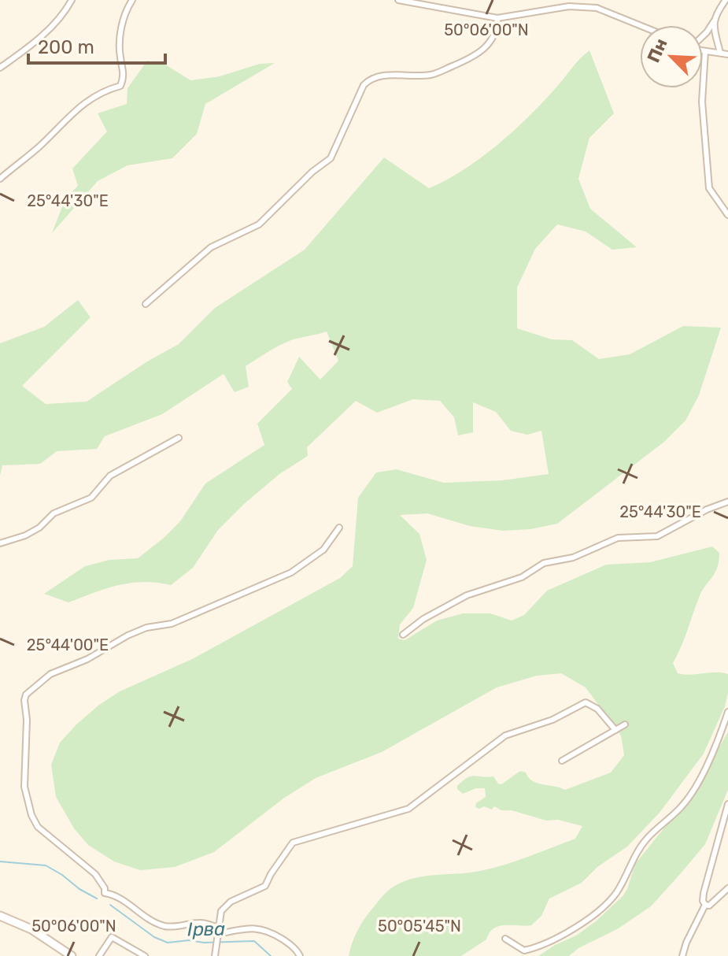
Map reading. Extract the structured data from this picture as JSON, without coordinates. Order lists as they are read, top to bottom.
{
  "water": ["Ірва"],
  "scale_bar": "200 m",
  "north": "top left",
  "coordinates": [
    "50°06'00\"N",
    "25°44'30\"E",
    "25°44'00\"E",
    "50°05'45\"N"
  ]
}
